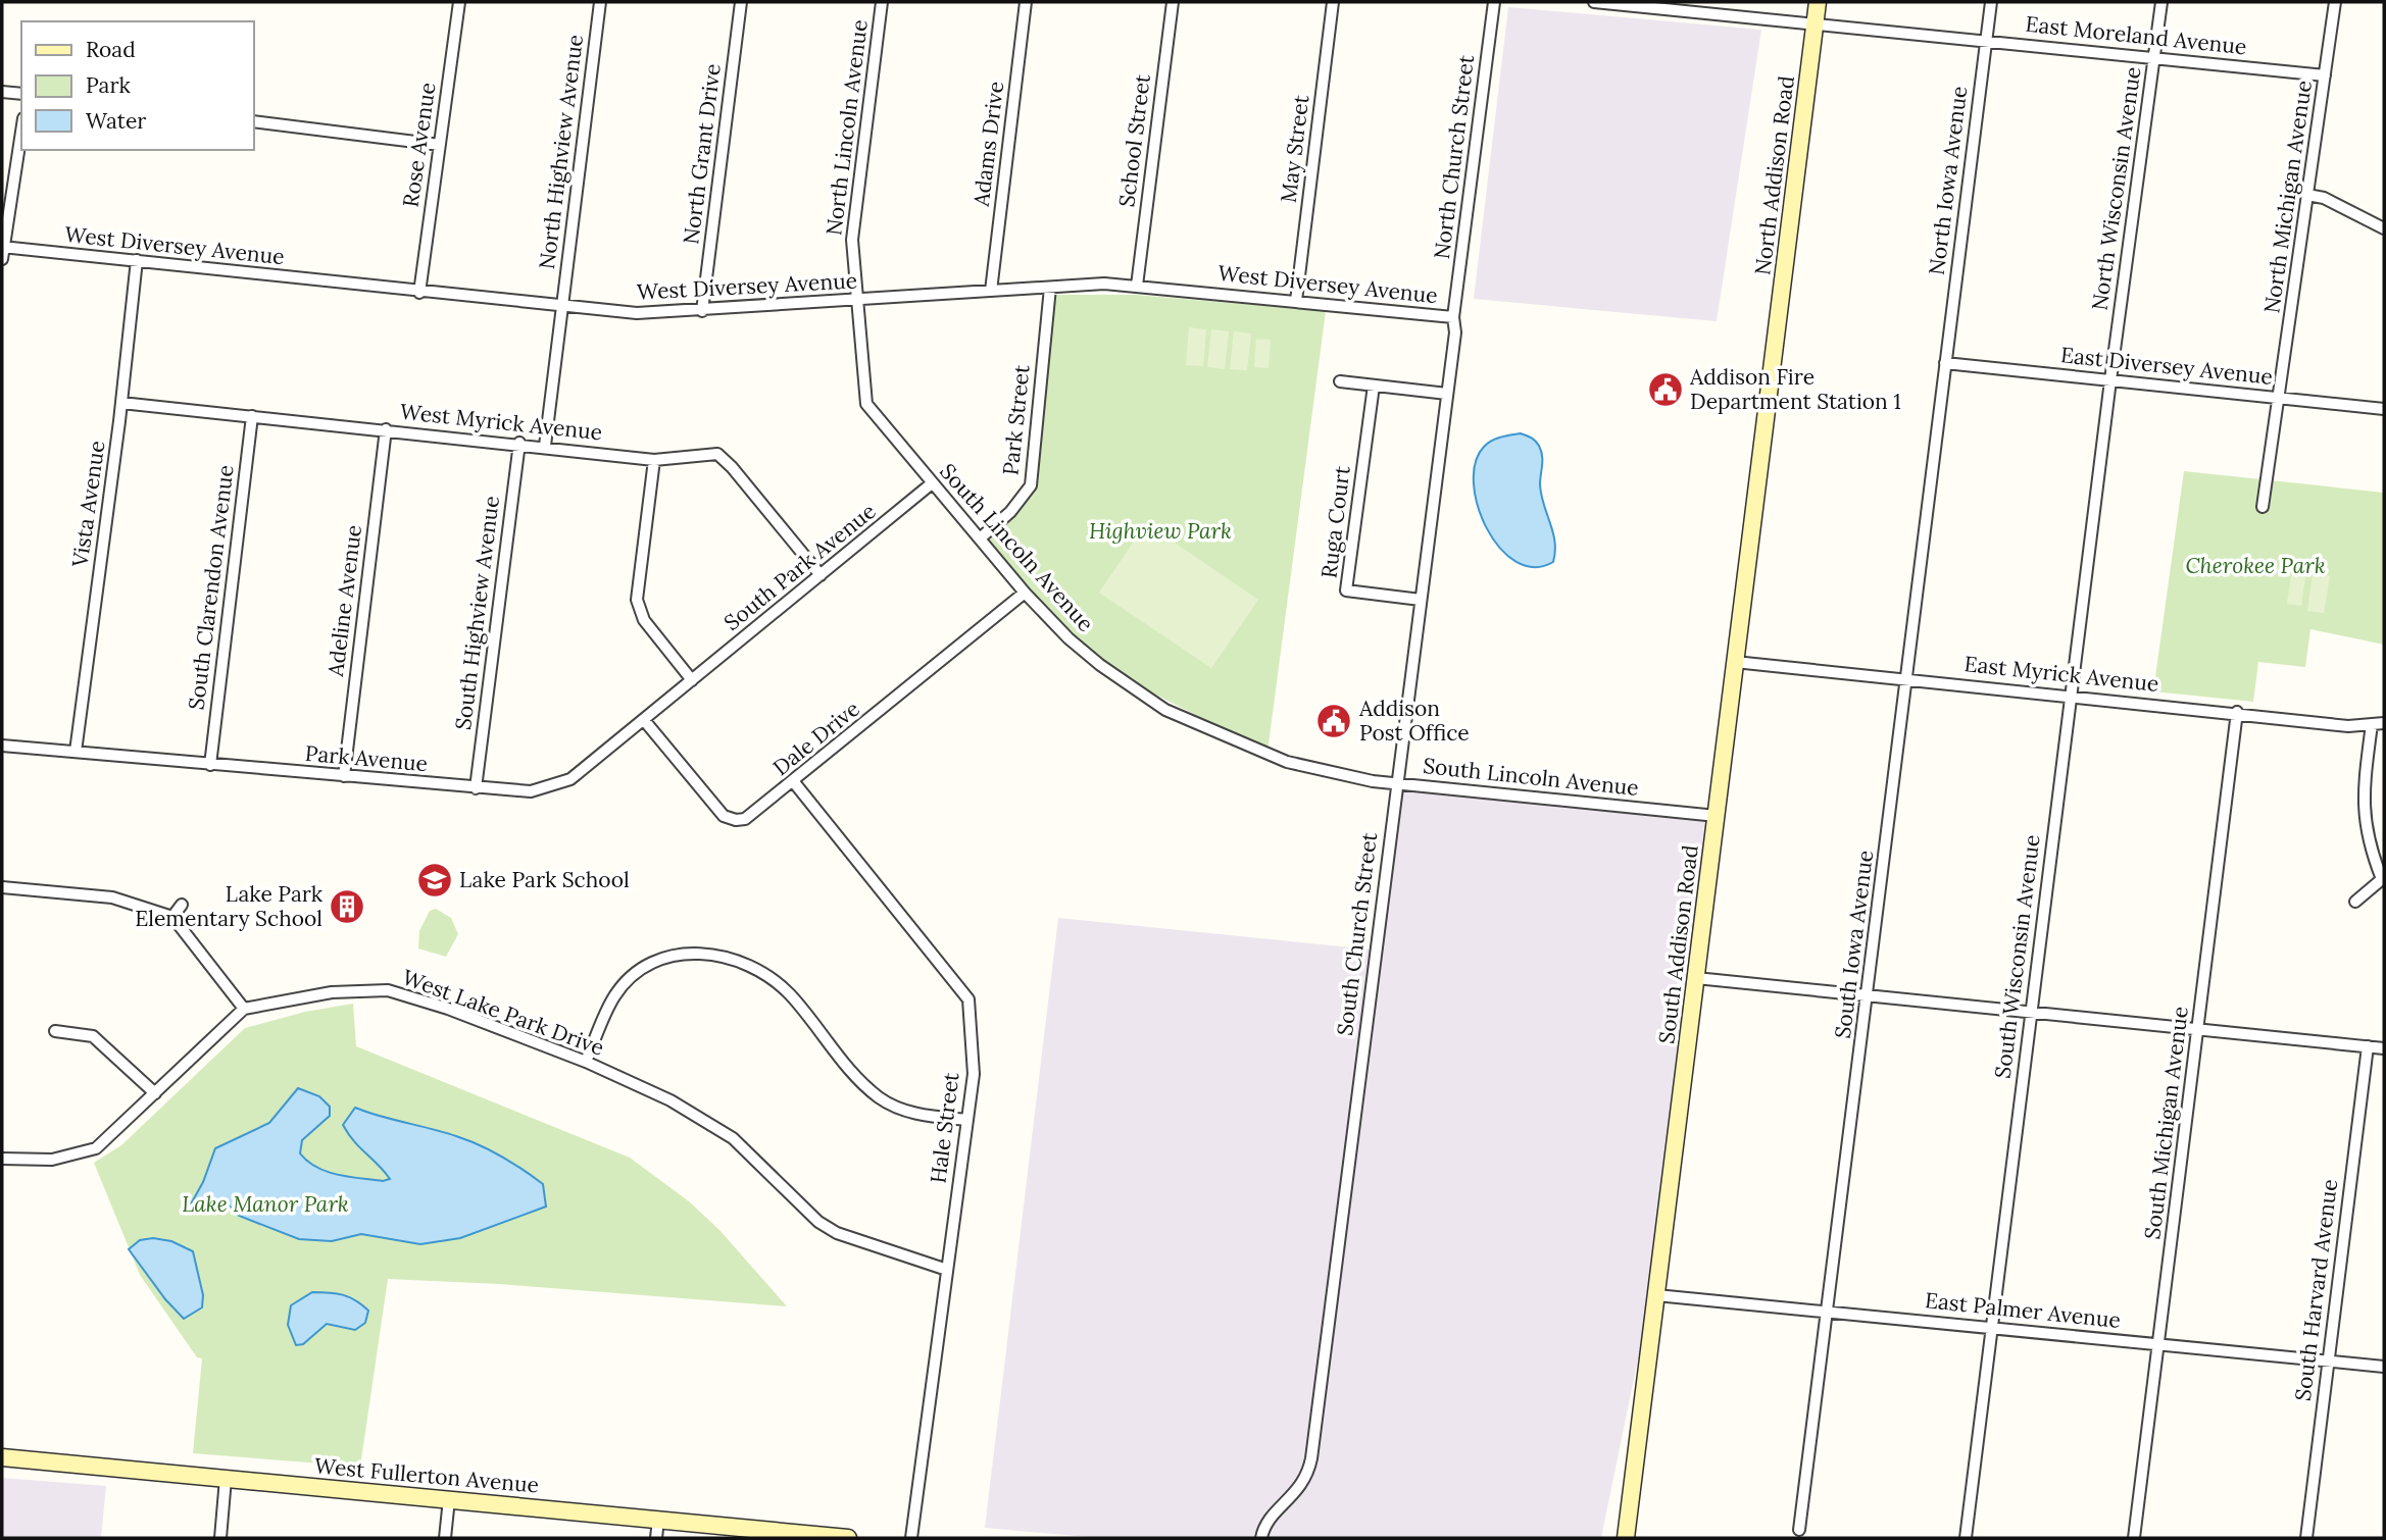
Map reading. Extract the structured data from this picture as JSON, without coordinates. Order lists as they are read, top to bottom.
{
  "streets": {
    "street": [
      "East Moreland Avenue",
      "North Lincoln Avenue",
      "School Street",
      "Adams Drive",
      "Rose Avenue",
      "May Street",
      "North Highview Avenue",
      "North Grant Drive",
      "North Church Street",
      "North Addison Road",
      "North Iowa Avenue",
      "North Wisconsin Avenue",
      "North Michigan Avenue",
      "West Diversey Avenue",
      "East Diversey Avenue",
      "Park Street",
      "West Myrick Avenue",
      "Vista Avenue",
      "Ruga Court",
      "South Lincoln Avenue",
      "South Park Avenue",
      "South Clarendon Avenue",
      "Adeline Avenue",
      "South Highview Avenue",
      "East Myrick Avenue",
      "Dale Drive",
      "Park Avenue",
      "South Church Street",
      "South Addison Road",
      "South Iowa Avenue",
      "South Wisconsin Avenue",
      "West Lake Park Drive",
      "South Michigan Avenue",
      "Hale Street",
      "South Harvard Avenue",
      "East Palmer Avenue",
      "West Fullerton Avenue"
    ]
  },
  "crossings": [
    ["East Moreland Avenue", "North Addison Road"],
    ["East Moreland Avenue", "North Iowa Avenue"],
    ["East Moreland Avenue", "North Wisconsin Avenue"],
    ["East Moreland Avenue", "North Michigan Avenue"],
    ["North Lincoln Avenue", "West Diversey Avenue"],
    ["North Lincoln Avenue", "South Lincoln Avenue"],
    ["School Street", "West Diversey Avenue"],
    ["Adams Drive", "West Diversey Avenue"],
    ["Rose Avenue", "West Diversey Avenue"],
    ["May Street", "West Diversey Avenue"],
    ["North Highview Avenue", "West Diversey Avenue"],
    ["North Grant Drive", "West Diversey Avenue"],
    ["North Church Street", "West Diversey Avenue"],
    ["North Church Street", "South Church Street"],
    ["North Addison Road", "South Addison Road"],
    ["North Iowa Avenue", "East Diversey Avenue"],
    ["North Iowa Avenue", "South Iowa Avenue"],
    ["North Wisconsin Avenue", "East Diversey Avenue"],
    ["North Wisconsin Avenue", "South Wisconsin Avenue"],
    ["North Michigan Avenue", "East Diversey Avenue"],
    ["West Diversey Avenue", "Park Street"],
    ["West Diversey Avenue", "Vista Avenue"],
    ["West Diversey Avenue", "South Lincoln Avenue"],
    ["West Diversey Avenue", "South Church Street"],
    ["East Diversey Avenue", "South Iowa Avenue"],
    ["East Diversey Avenue", "South Wisconsin Avenue"],
    ["Park Street", "South Lincoln Avenue"],
    ["West Myrick Avenue", "Vista Avenue"],
    ["West Myrick Avenue", "South Park Avenue"],
    ["West Myrick Avenue", "South Clarendon Avenue"],
    ["West Myrick Avenue", "Adeline Avenue"],
    ["West Myrick Avenue", "South Highview Avenue"],
    ["Vista Avenue", "Park Avenue"],
    ["Ruga Court", "South Church Street"],
    ["South Lincoln Avenue", "South Park Avenue"],
    ["South Lincoln Avenue", "Dale Drive"],
    ["South Lincoln Avenue", "South Church Street"],
    ["South Lincoln Avenue", "South Addison Road"],
    ["South Park Avenue", "Park Avenue"],
    ["South Clarendon Avenue", "Park Avenue"],
    ["Adeline Avenue", "Park Avenue"],
    ["South Highview Avenue", "Park Avenue"],
    ["East Myrick Avenue", "South Addison Road"],
    ["East Myrick Avenue", "South Iowa Avenue"],
    ["East Myrick Avenue", "South Wisconsin Avenue"],
    ["East Myrick Avenue", "South Michigan Avenue"],
    ["Dale Drive", "Park Avenue"],
    ["Dale Drive", "Hale Street"],
    ["South Addison Road", "East Palmer Avenue"],
    ["South Iowa Avenue", "East Palmer Avenue"],
    ["South Wisconsin Avenue", "East Palmer Avenue"],
    ["West Lake Park Drive", "Hale Street"],
    ["South Michigan Avenue", "East Palmer Avenue"],
    ["South Harvard Avenue", "East Palmer Avenue"]
  ],
  "parks": ["Highview Park", "Cherokee Park", "Lake Manor Park"],
  "places": {
    "public building": ["Addison Fire Department Station 1", "Addison Post Office"],
    "school or university": ["Lake Park School"],
    "building": ["Lake Park Elementary School"]
  },
  "legend": ["Road", "Park", "Water"]
}
